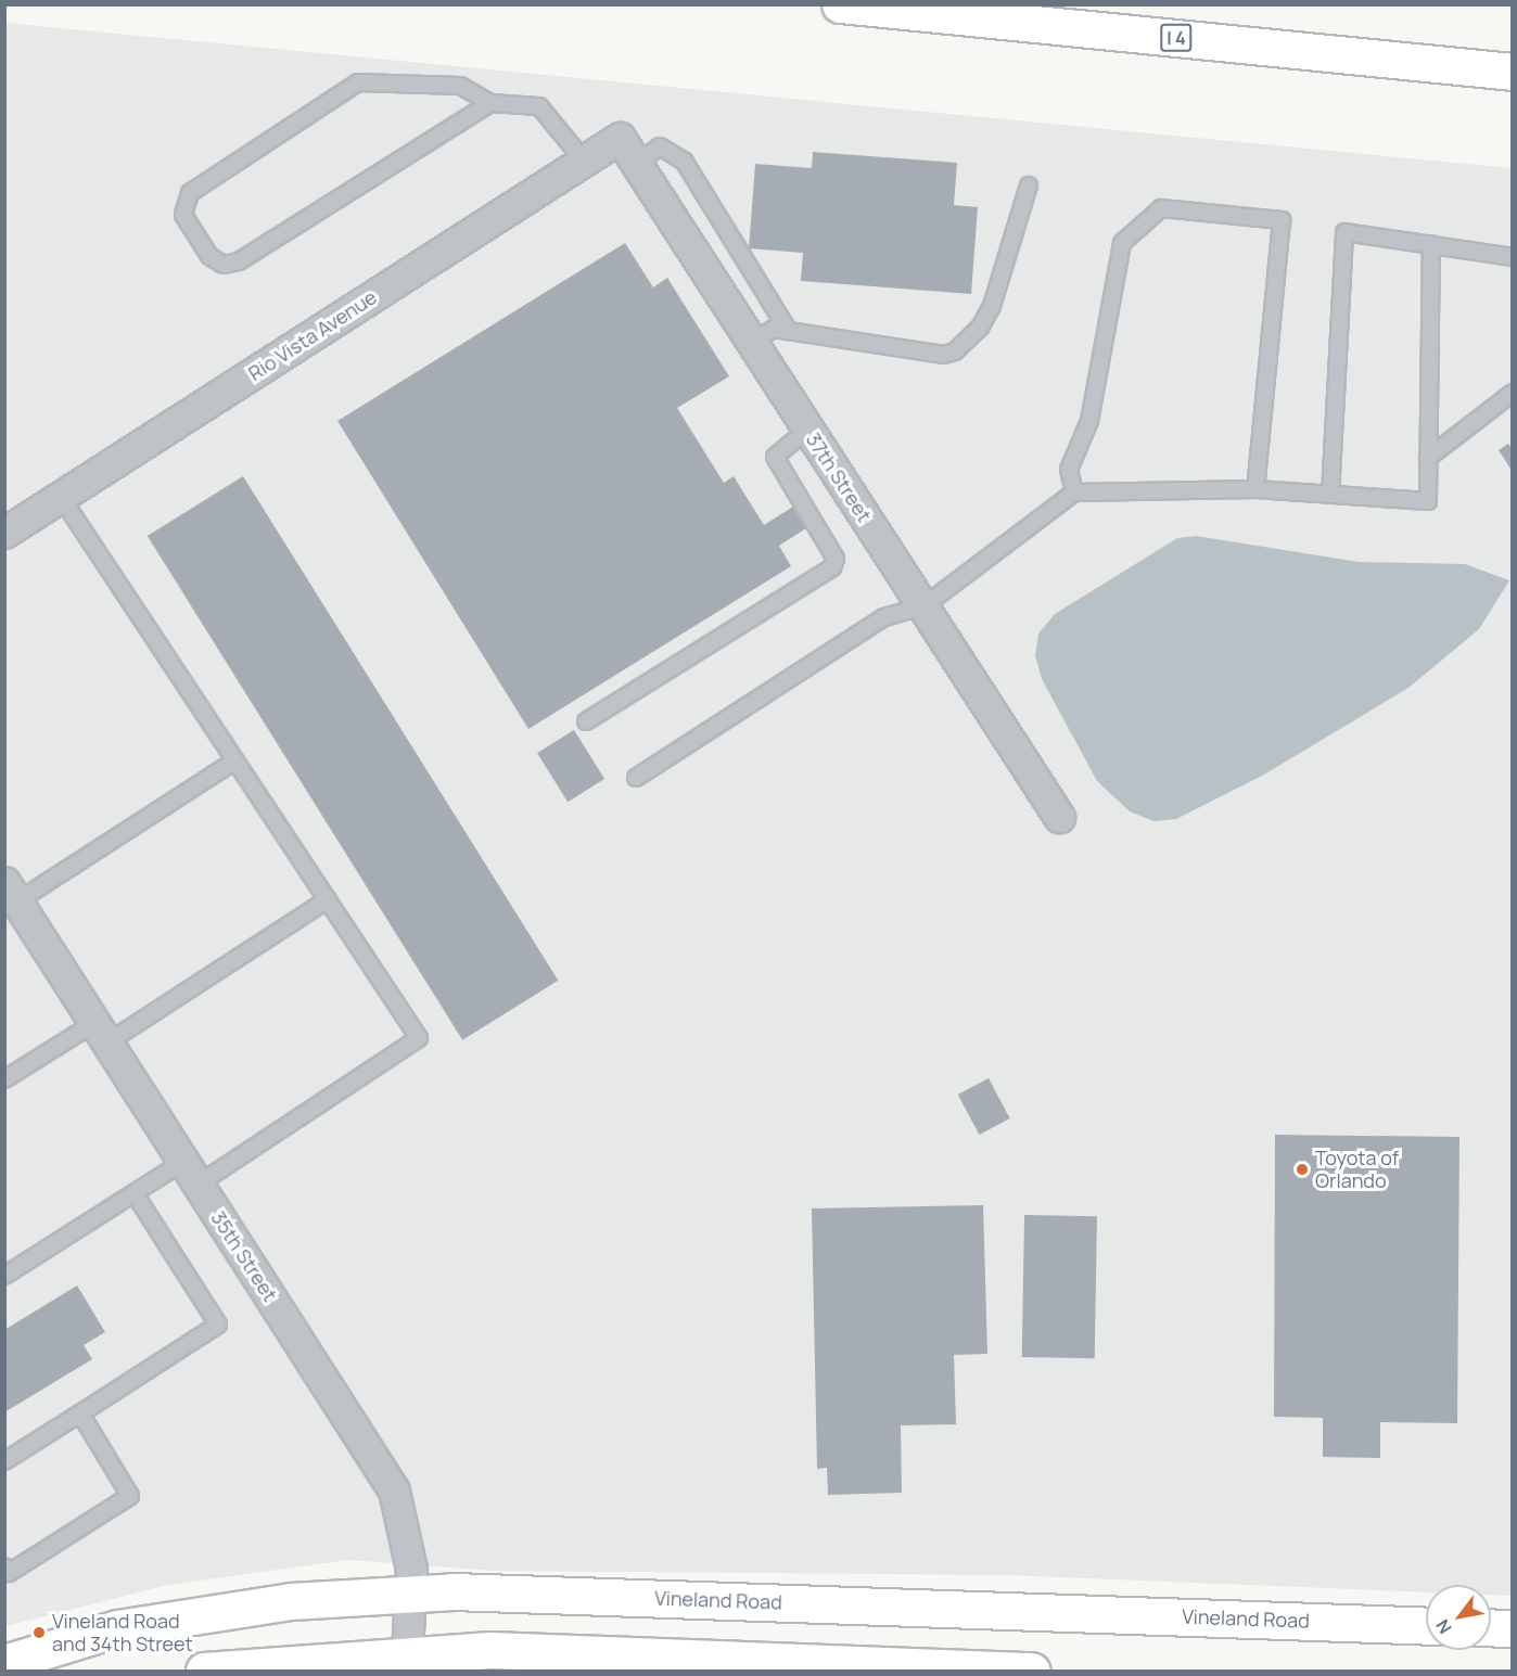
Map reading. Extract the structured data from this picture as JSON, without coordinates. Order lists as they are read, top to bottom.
{
  "streets": {
    "main road": ["I 4", "Vineland Road"],
    "street": ["Rio Vista Avenue", "37th Street", "35th Street"]
  },
  "crossings": [
    ["Rio Vista Avenue", "37th Street"],
    ["35th Street", "Vineland Road"]
  ],
  "places": ["Toyota of Orlando", "Vineland Road and 34th Street"],
  "north": "bottom left"
}
